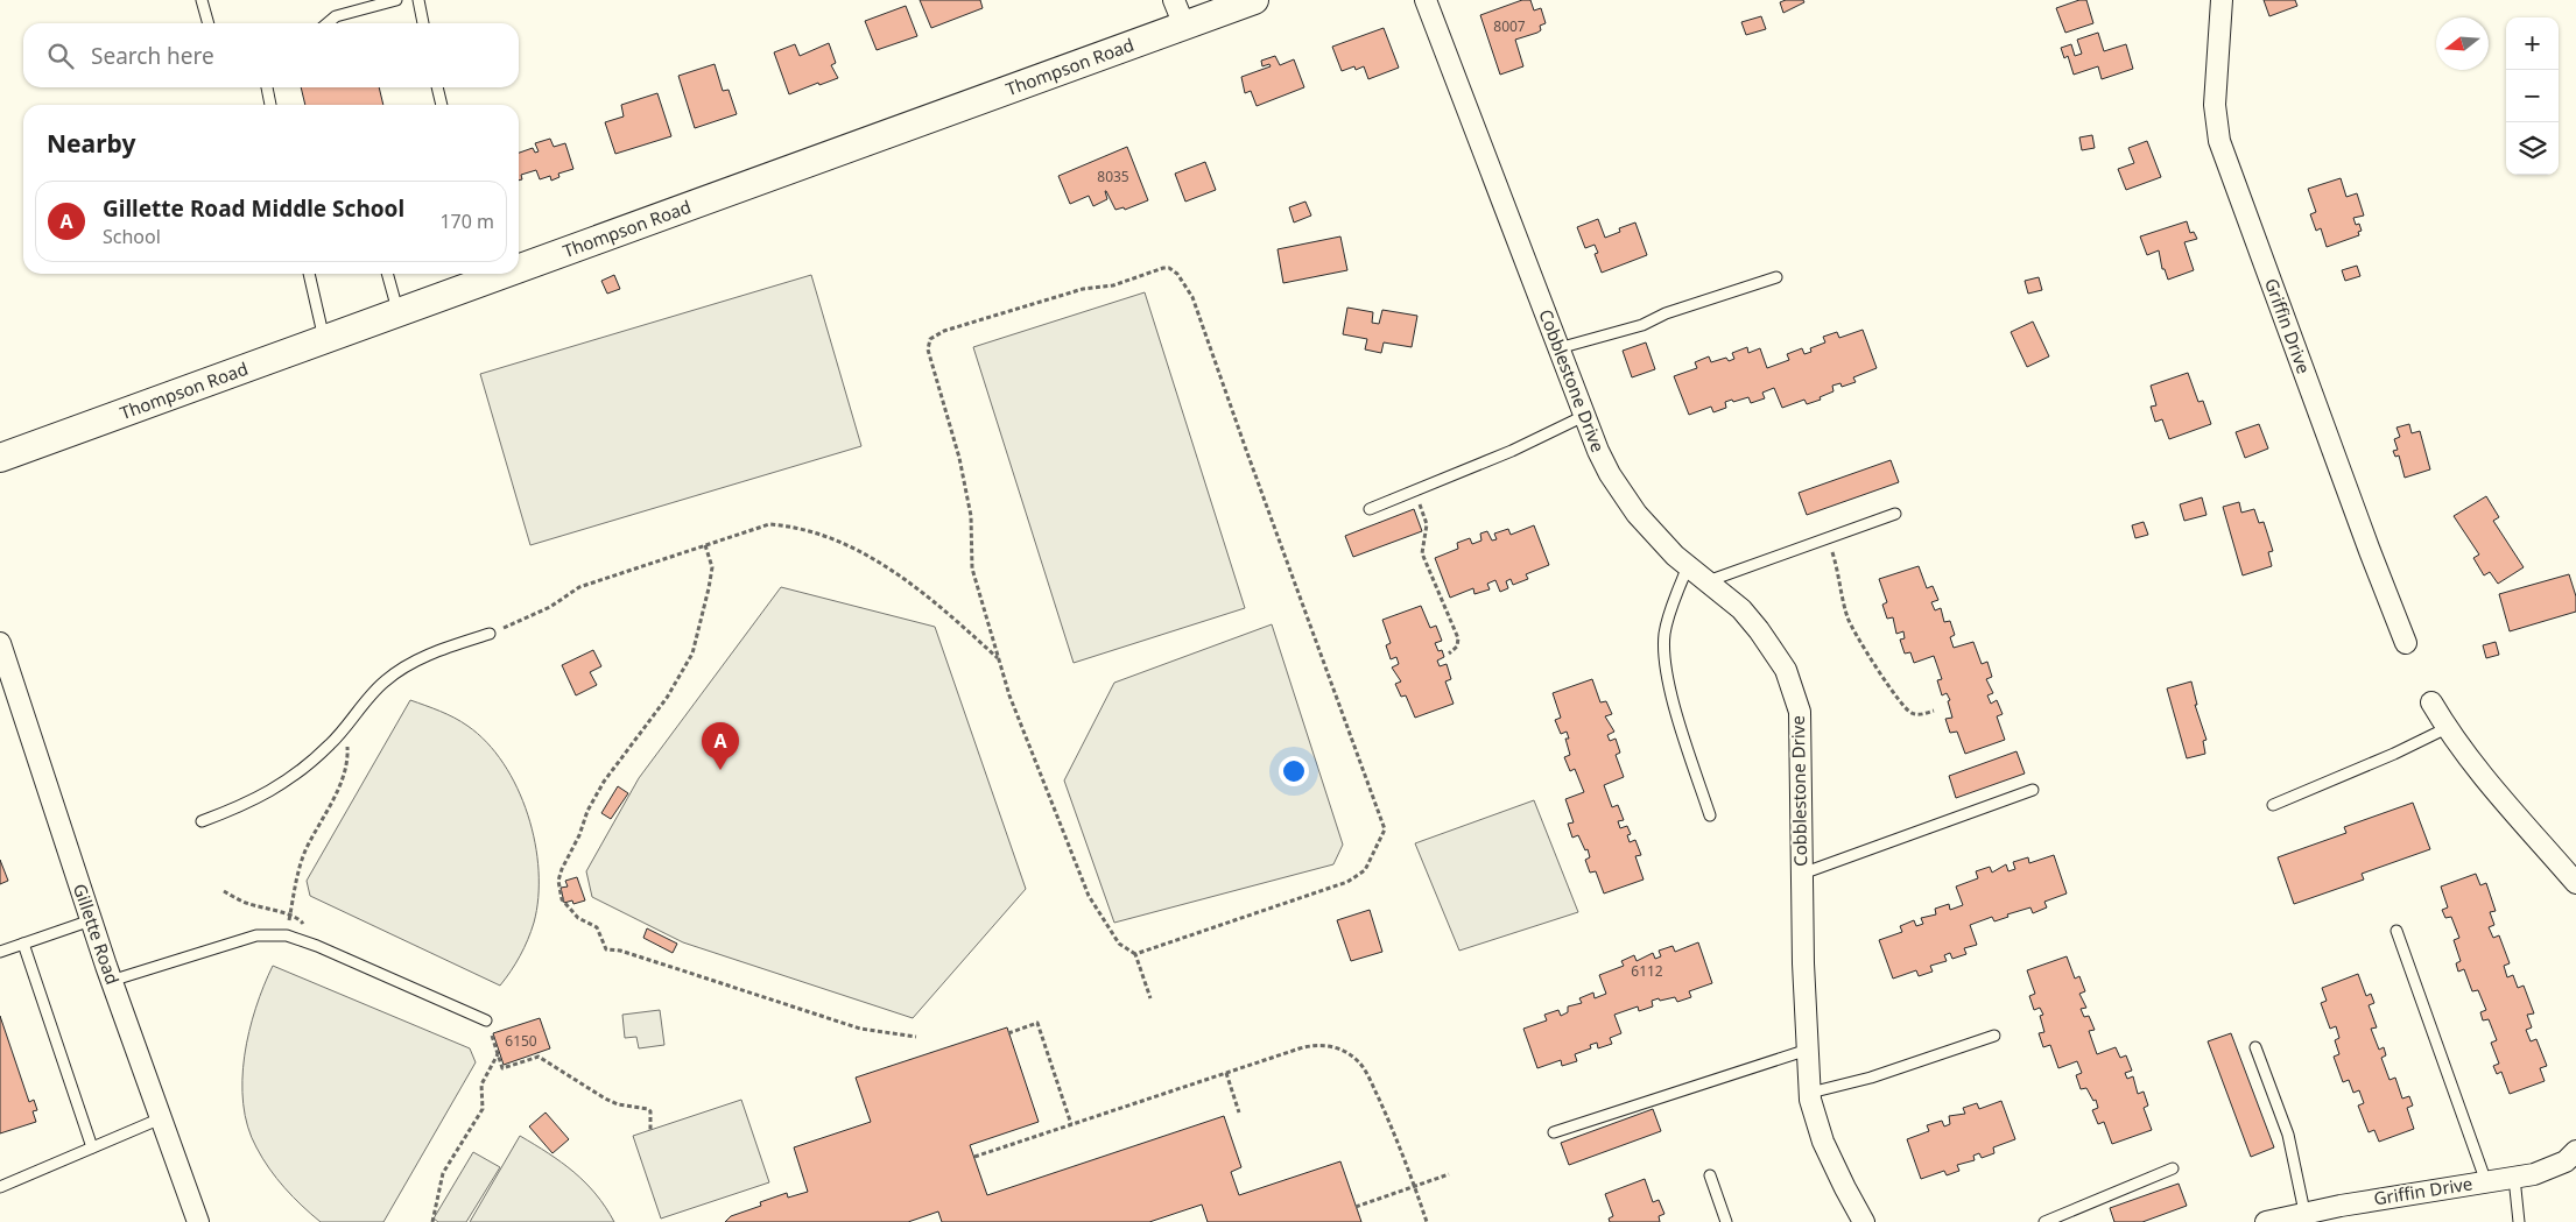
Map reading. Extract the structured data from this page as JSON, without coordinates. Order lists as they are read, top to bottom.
{
  "streets": {
    "street": [
      "Thompson Road",
      "Griffin Drive",
      "Cobblestone Drive",
      "Gillette Road"
    ]
  },
  "house_numbers": [
    "8007",
    "8035",
    "6112",
    "6150"
  ],
  "north": "left",
  "page": {
    "map_buttons": ["+", "−"],
    "search": "Search here",
    "heading": "Nearby",
    "list": [
      {
        "mark": "A",
        "name": "Gillette Road Middle School",
        "note": "School",
        "value": "170 m"
      }
    ],
    "pins": "A"
  }
}
